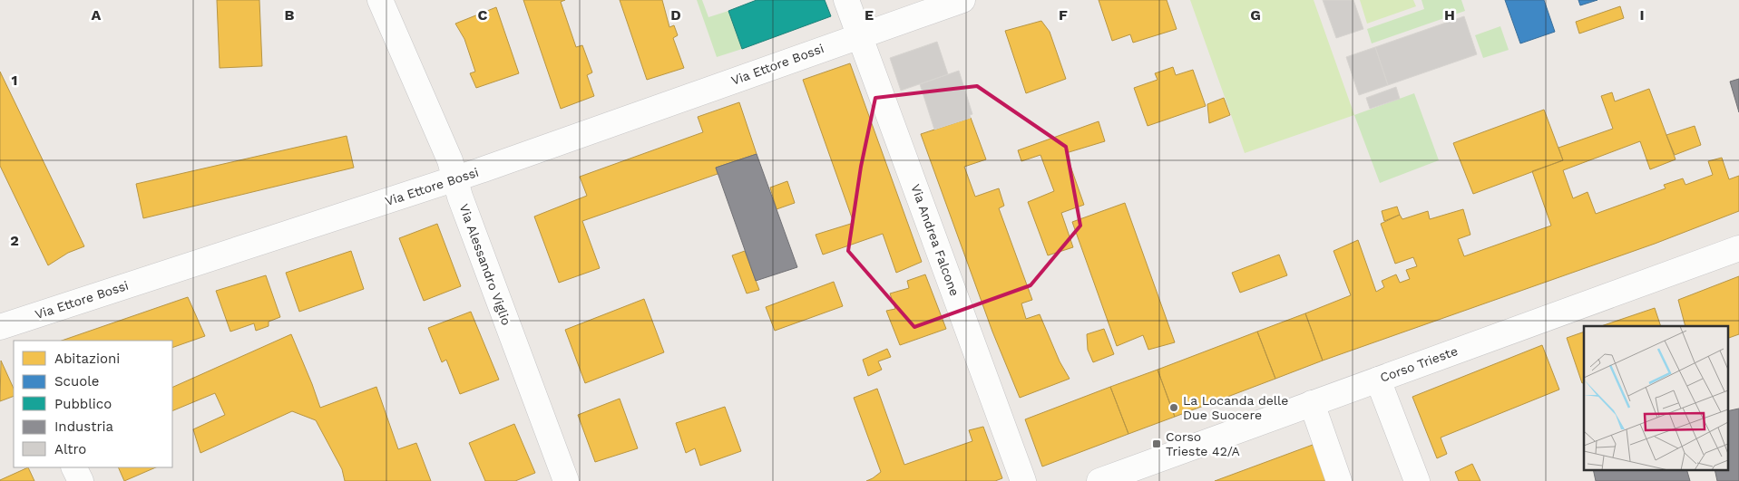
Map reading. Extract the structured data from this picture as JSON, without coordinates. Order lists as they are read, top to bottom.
{
  "streets": {
    "street": [
      "Via Ettore Bossi",
      "Via Andrea Falcone",
      "Via Alessandro Viglio",
      "Corso Trieste"
    ]
  },
  "crossings": [
    ["Via Ettore Bossi", "Via Andrea Falcone"],
    ["Via Ettore Bossi", "Via Alessandro Viglio"]
  ],
  "places": {
    "other": ["La Locanda delle Due Suocere"],
    "transit": ["Corso Trieste 42/A"]
  },
  "legend": [
    "Abitazioni",
    "Scuole",
    "Pubblico",
    "Industria",
    "Altro"
  ],
  "grid": {
    "columns": [
      "A",
      "B",
      "C",
      "D",
      "E",
      "F",
      "G",
      "H",
      "I"
    ],
    "rows": ["1", "2"]
  }
}
